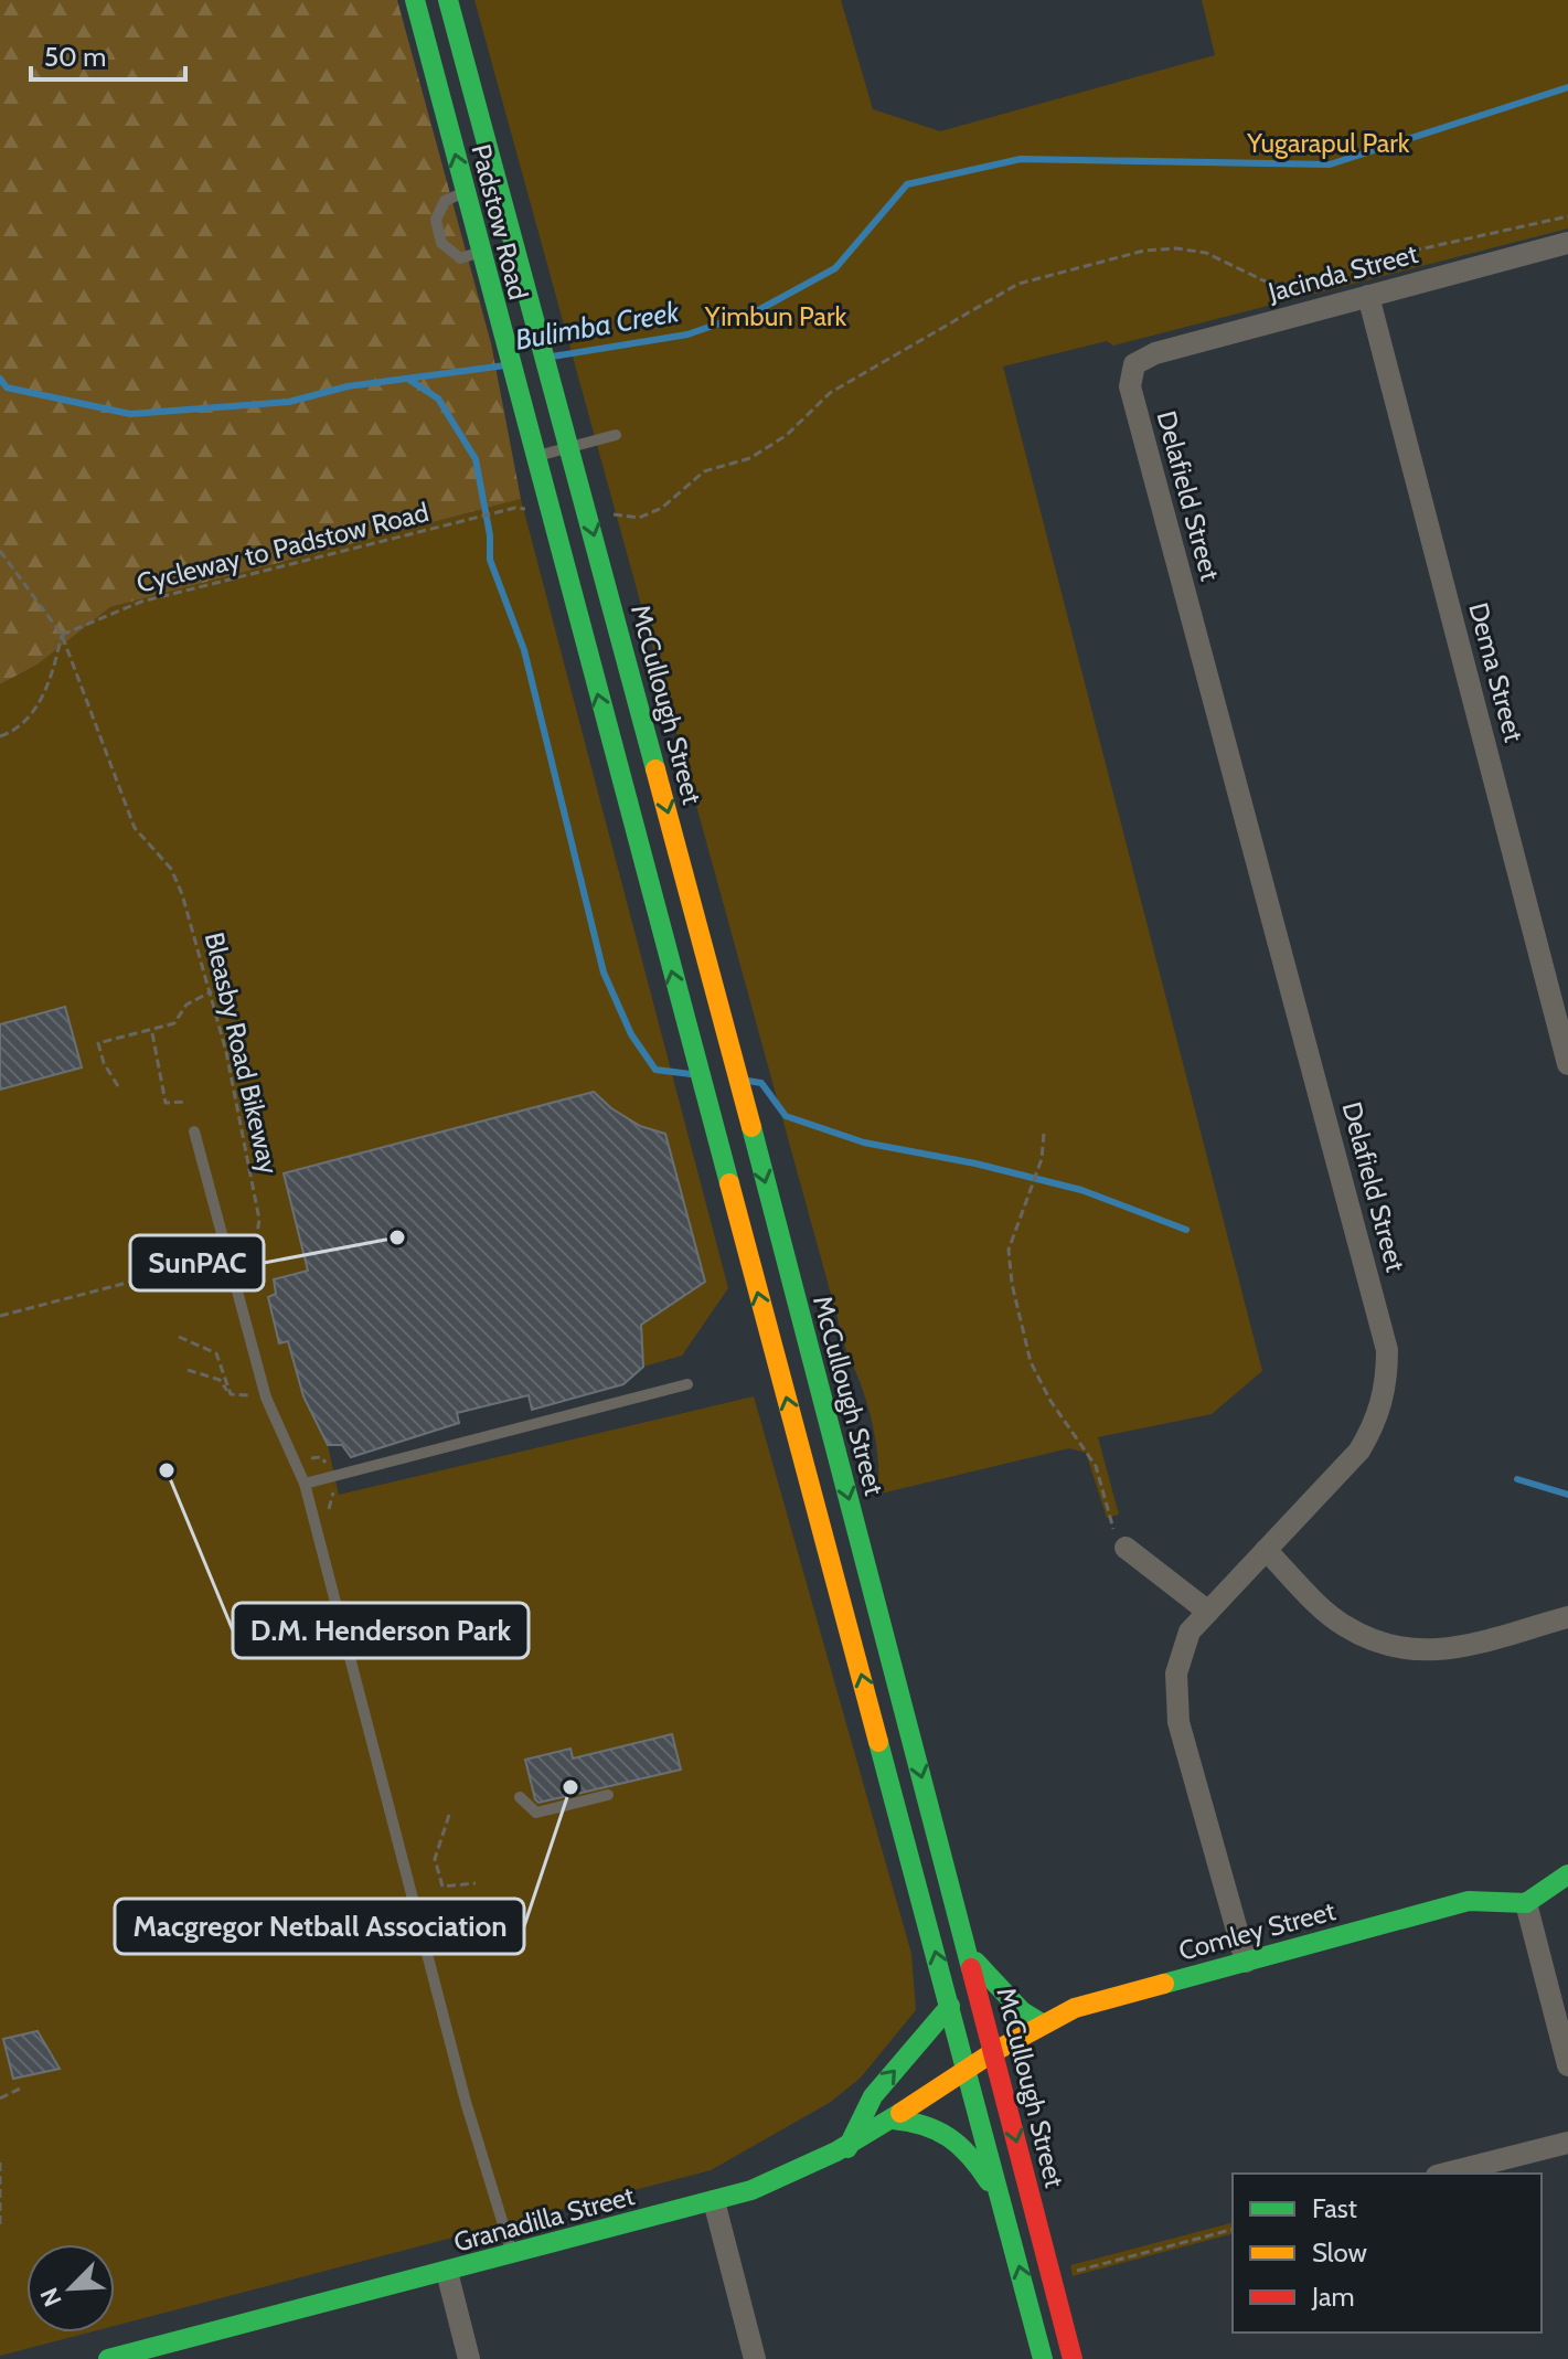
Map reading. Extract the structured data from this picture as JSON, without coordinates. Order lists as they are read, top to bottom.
{
  "streets": {
    "main road": [
      "Padstow Road",
      "McCullough Street",
      "Comley Street",
      "Granadilla Street"
    ],
    "street": ["Jacinda Street", "Delafield Street", "Dema Street"],
    "path": ["Cycleway to Padstow Road", "Bleasby Road Bikeway"]
  },
  "crossings": [
    ["Padstow Road", "McCullough Street"],
    ["Jacinda Street", "Delafield Street"],
    ["Jacinda Street", "Dema Street"],
    ["Delafield Street", "Comley Street"],
    ["Cycleway to Padstow Road", "Bleasby Road Bikeway"],
    ["McCullough Street", "Comley Street"],
    ["McCullough Street", "Granadilla Street"],
    ["Comley Street", "Granadilla Street"]
  ],
  "water": ["Bulimba Creek"],
  "parks": ["Yugarapul Park", "Yimbun Park"],
  "places": ["SunPAC", "D.M. Henderson Park", "Macgregor Netball Association"],
  "legend": ["Fast", "Slow", "Jam"],
  "scale_bar": "50 m",
  "north": "bottom left"
}
